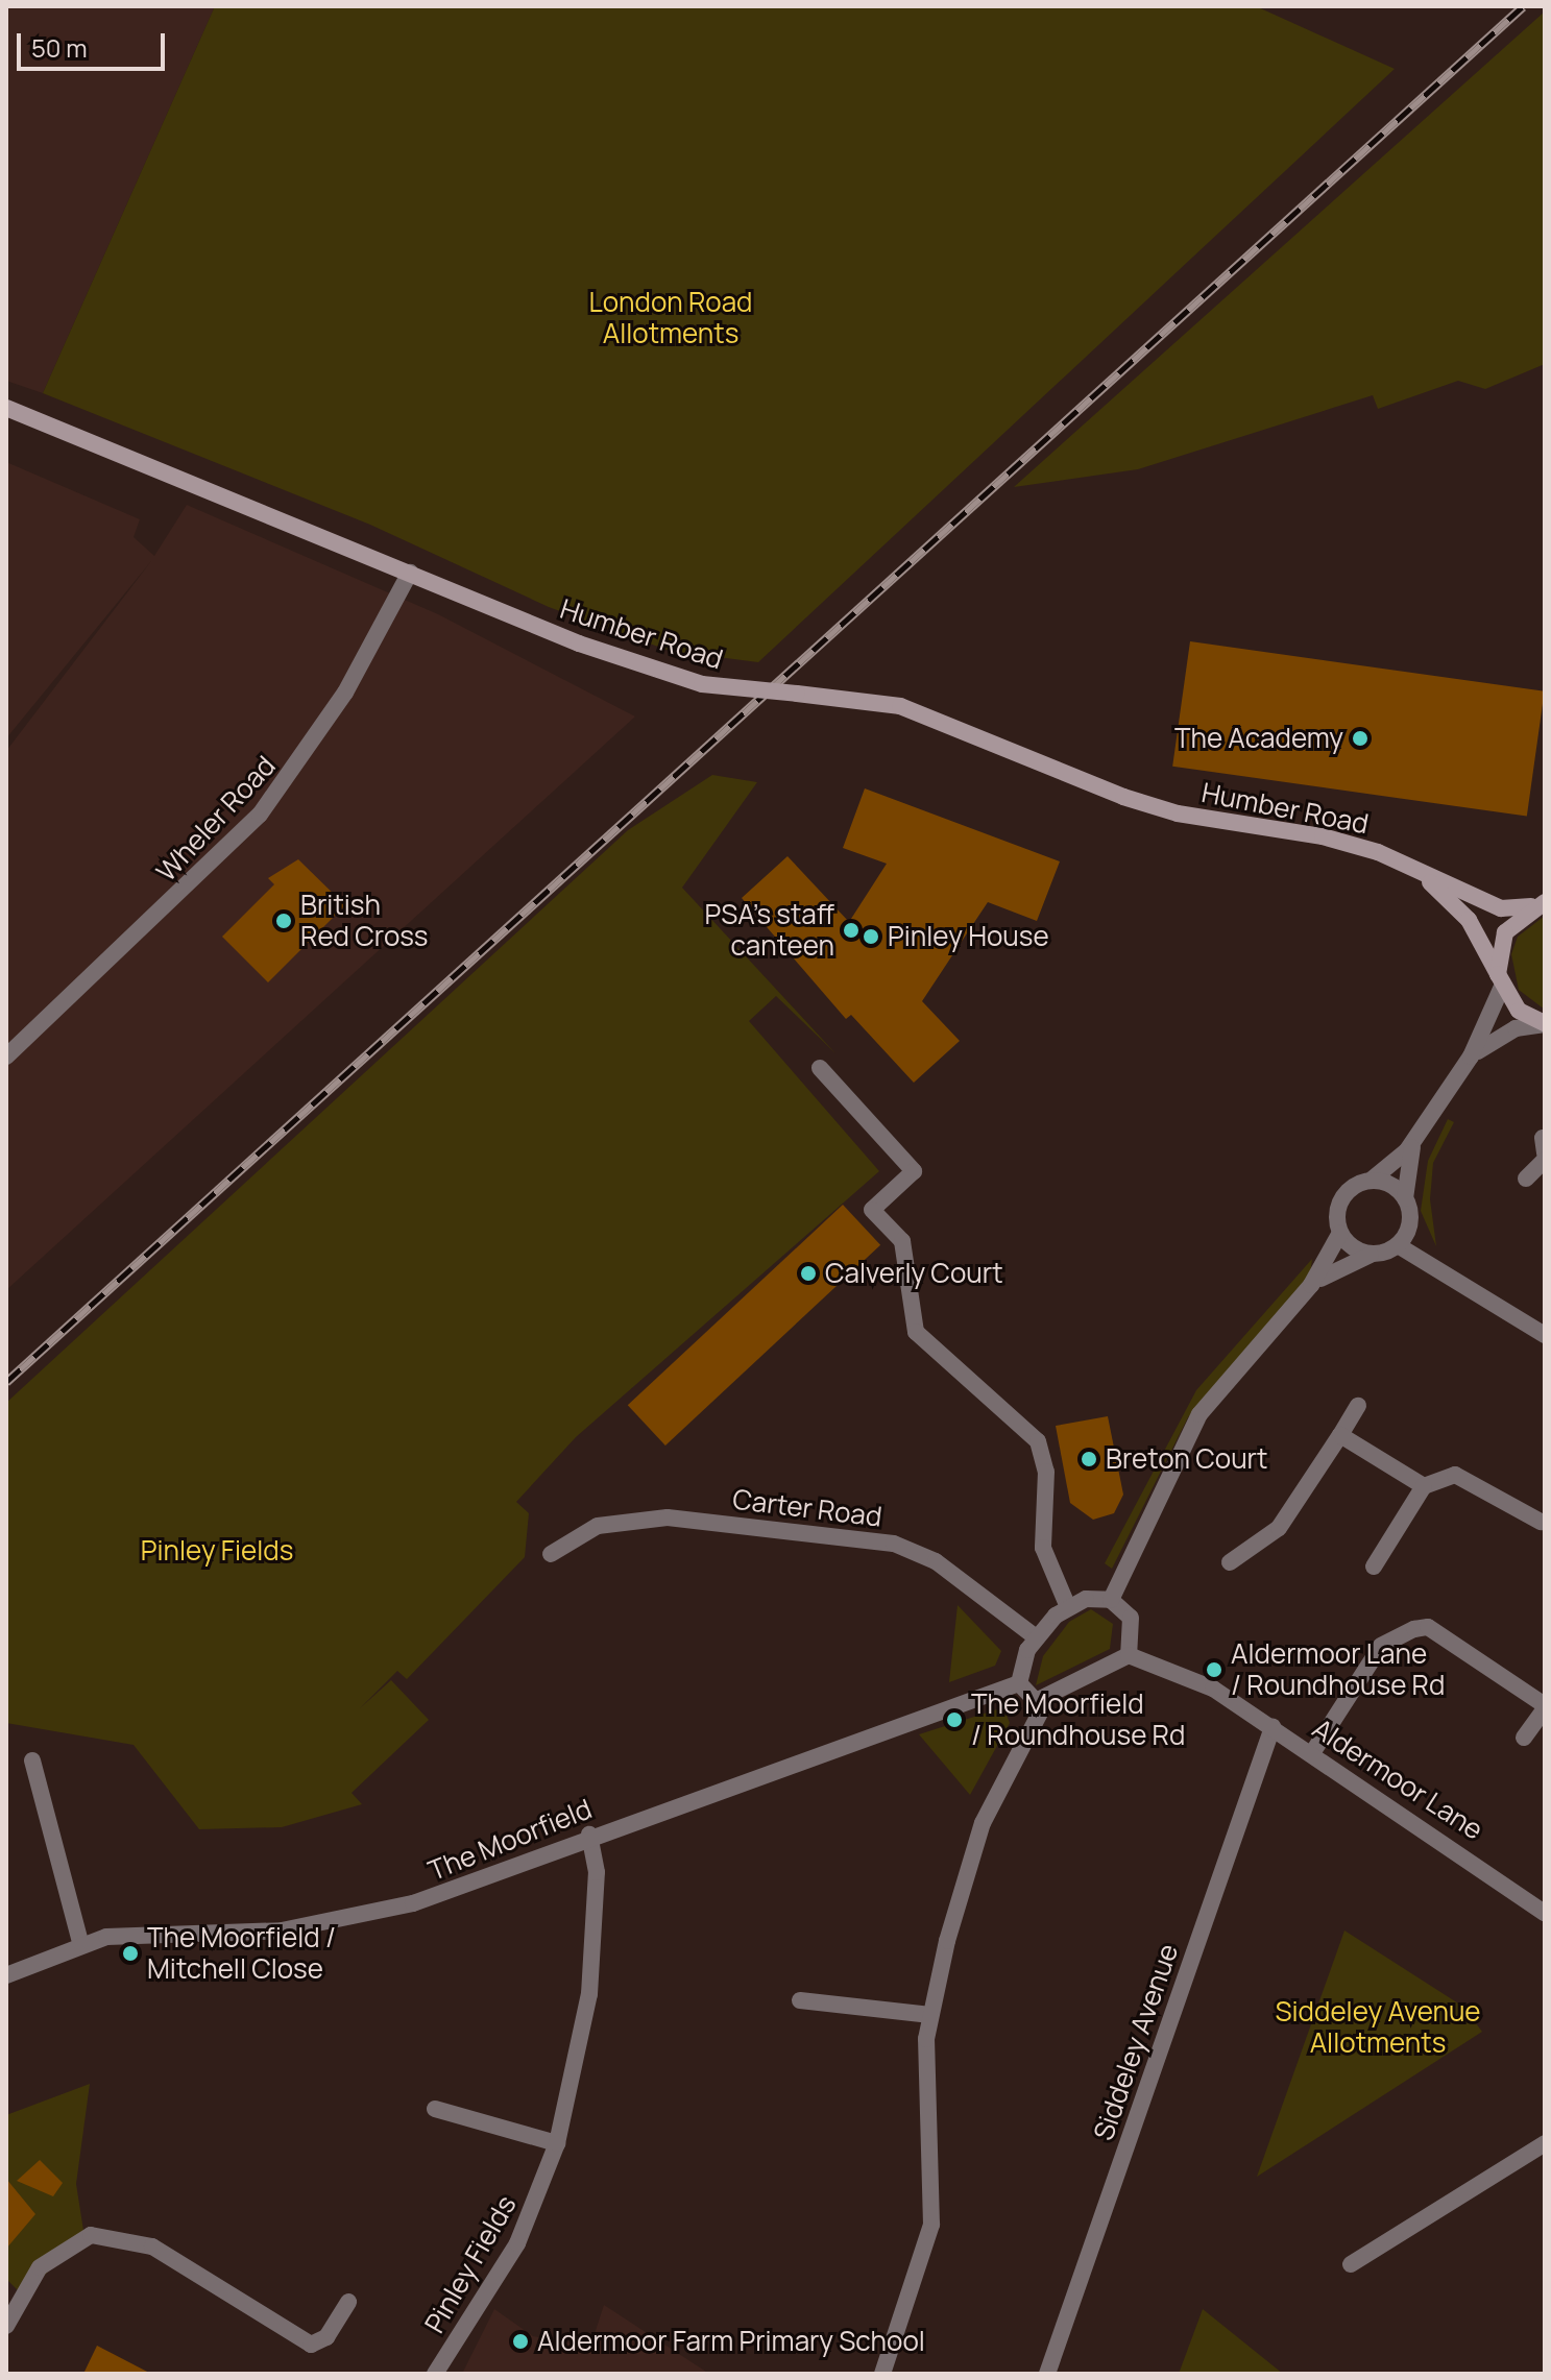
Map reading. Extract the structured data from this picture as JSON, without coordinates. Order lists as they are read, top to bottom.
{
  "streets": {
    "main road": ["Humber Road"],
    "street": [
      "Wheler Road",
      "Carter Road",
      "Aldermoor Lane",
      "The Moorfield",
      "Siddeley Avenue",
      "Pinley Fields"
    ]
  },
  "crossings": [
    ["Humber Road", "Wheler Road"],
    ["Aldermoor Lane", "Siddeley Avenue"],
    ["The Moorfield", "Pinley Fields"]
  ],
  "parks": ["London Road Allotments", "Pinley Fields", "Siddeley Avenue Allotments"],
  "places": [
    "The Academy",
    "British Red Cross",
    "PSA's staff canteen",
    "Pinley House",
    "Calverly Court",
    "Breton Court",
    "Aldermoor Lane / Roundhouse Rd",
    "The Moorfield / Roundhouse Rd",
    "The Moorfield / Mitchell Close",
    "Aldermoor Farm Primary School"
  ],
  "scale_bar": "50 m"
}
